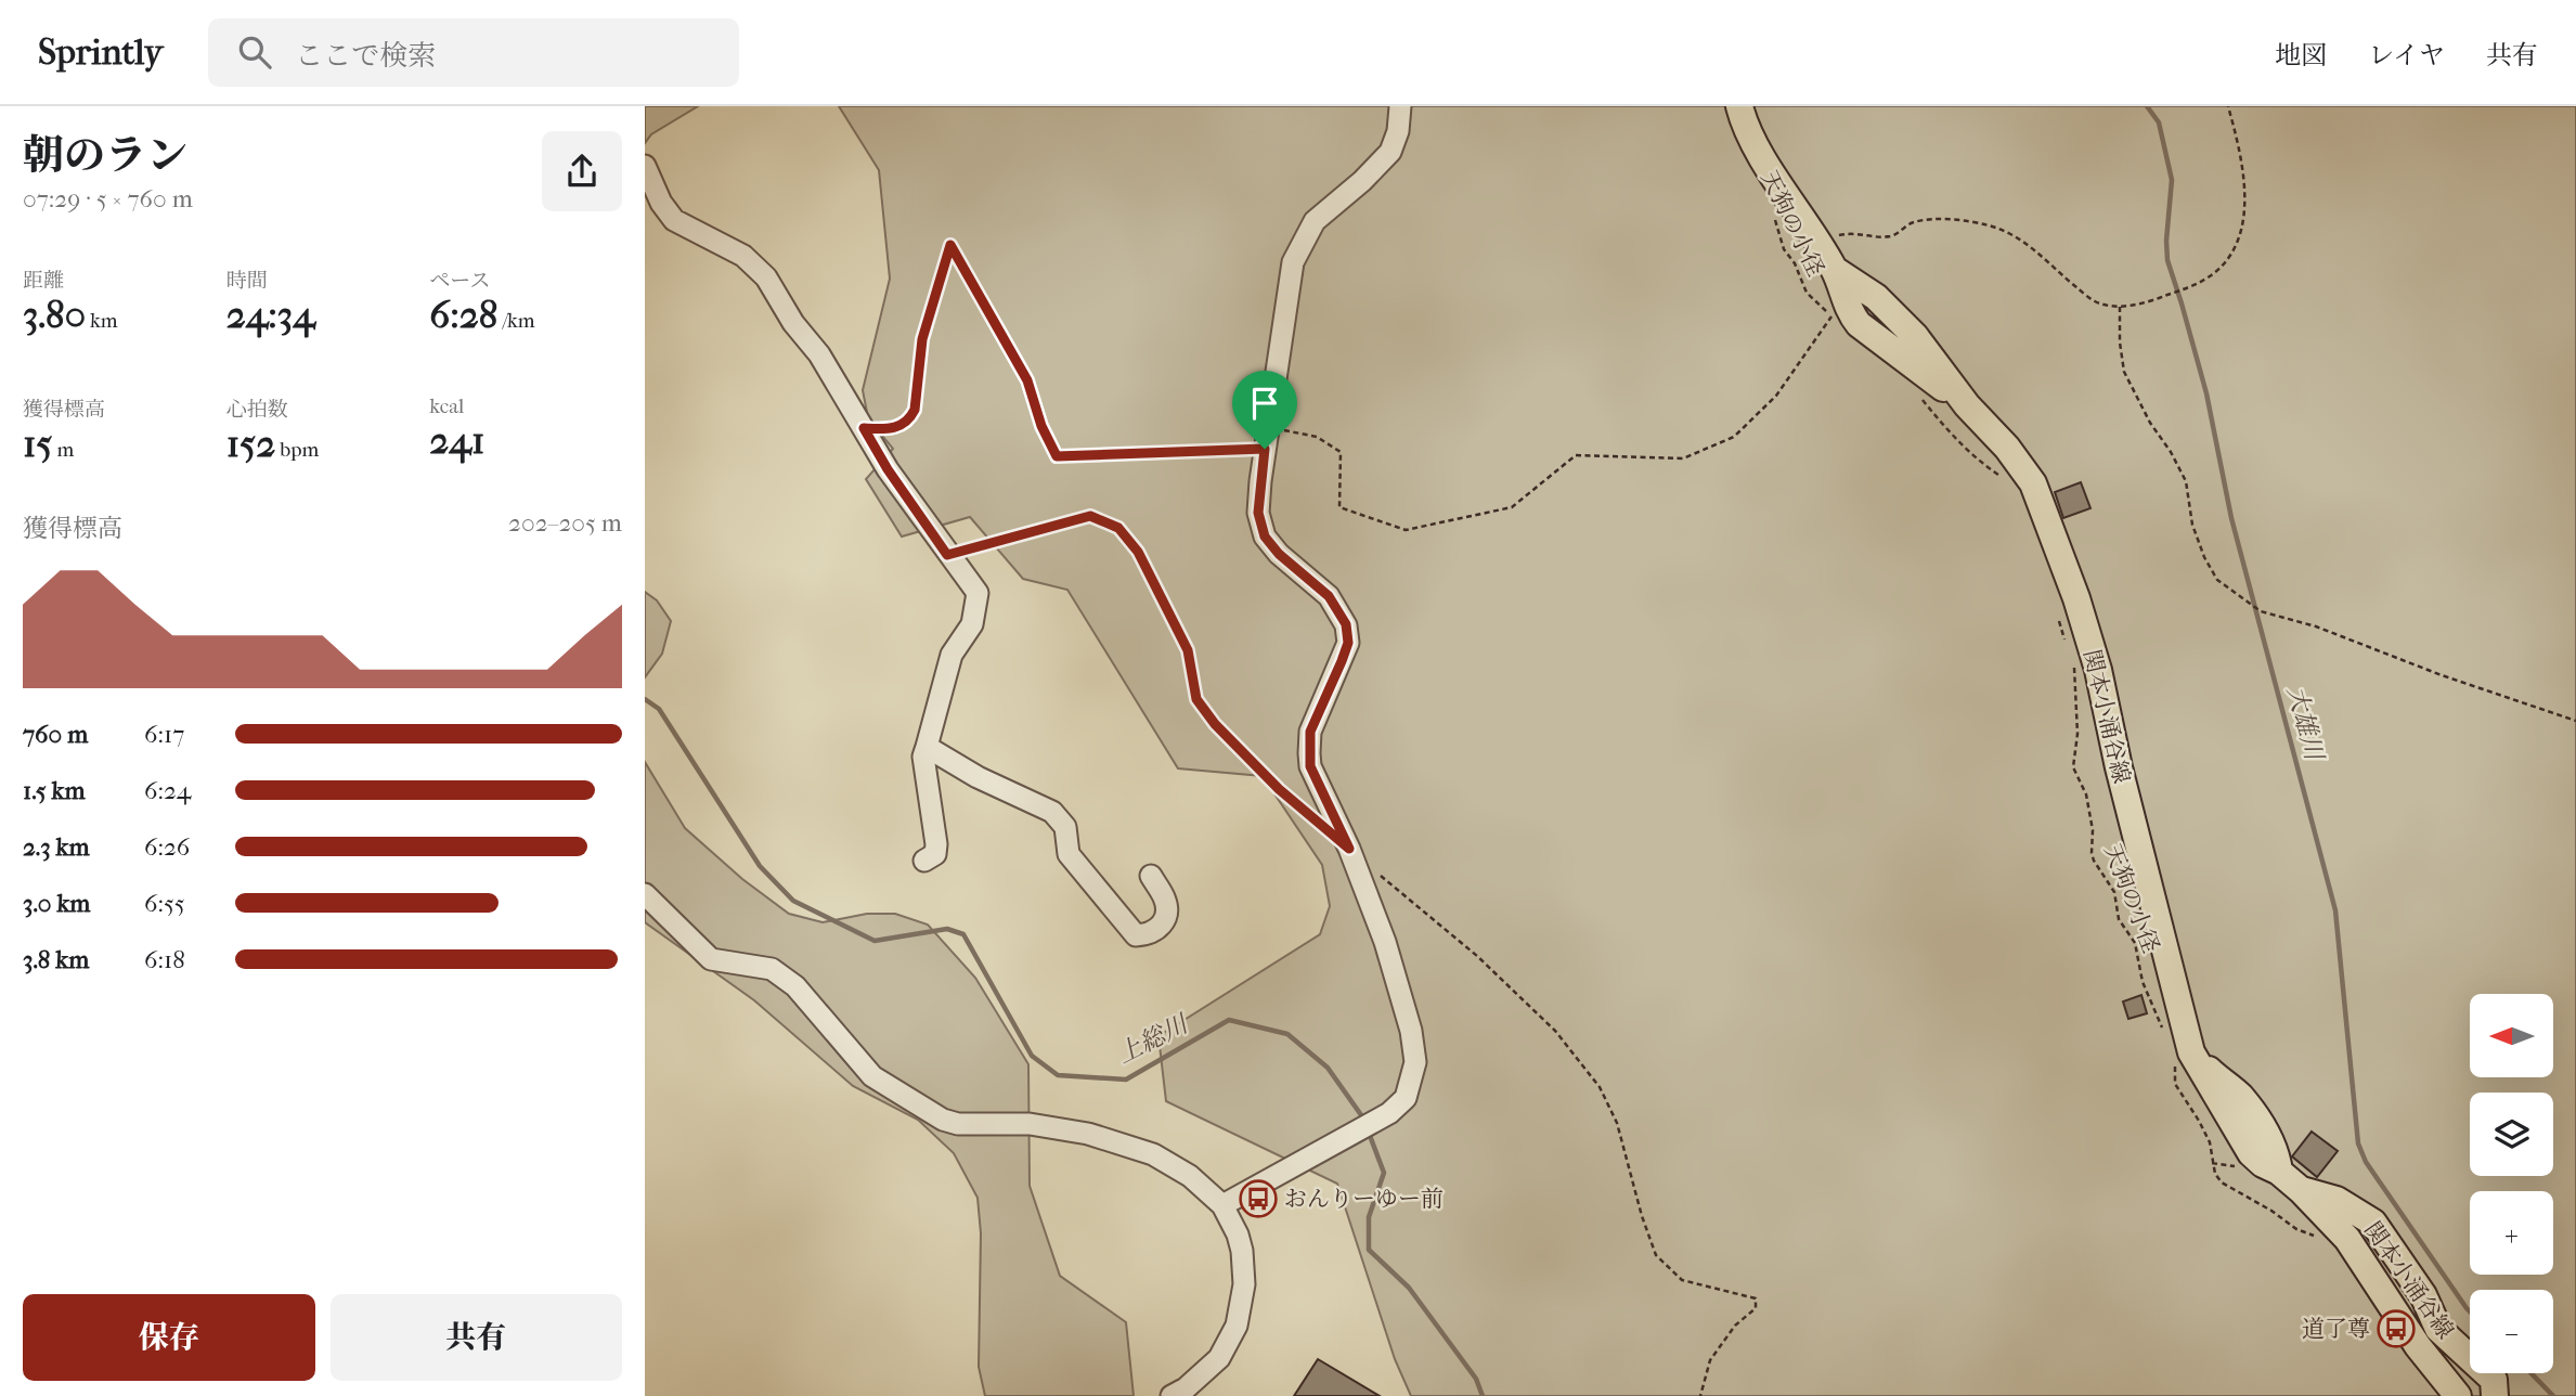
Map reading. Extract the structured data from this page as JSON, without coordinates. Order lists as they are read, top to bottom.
{
  "streets": {
    "main road": ["関本小涌谷線"],
    "path": ["天狗の小径"]
  },
  "crossings": [
    ["天狗の小径", "関本小涌谷線"]
  ],
  "water": ["大雄川", "上総川"],
  "places": {
    "bus stop": ["おんりーゆー前", "道了尊"]
  },
  "north": "left",
  "page": {
    "header": "Sprintly",
    "search": "ここで検索",
    "nav": ["地図", "レイヤ", "共有"],
    "heading": ["朝のラン", "07:29 · 5 × 760 m"],
    "stats": [
      ["距離", "3.80 km"],
      ["時間", "24:34"],
      ["ペース", "6:28 /km"],
      ["獲得標高", "15 m"],
      ["心拍数", "152 bpm"],
      ["kcal", "241"]
    ],
    "chart": ["獲得標高", "202–205 m"],
    "list": [
      {
        "name": "760 m",
        "note": "6:17"
      },
      {
        "name": "1.5 km",
        "note": "6:24"
      },
      {
        "name": "2.3 km",
        "note": "6:26"
      },
      {
        "name": "3.0 km",
        "note": "6:55"
      },
      {
        "name": "3.8 km",
        "note": "6:18"
      }
    ],
    "map_buttons": ["+", "−"],
    "buttons": ["保存", "共有"]
  }
}
